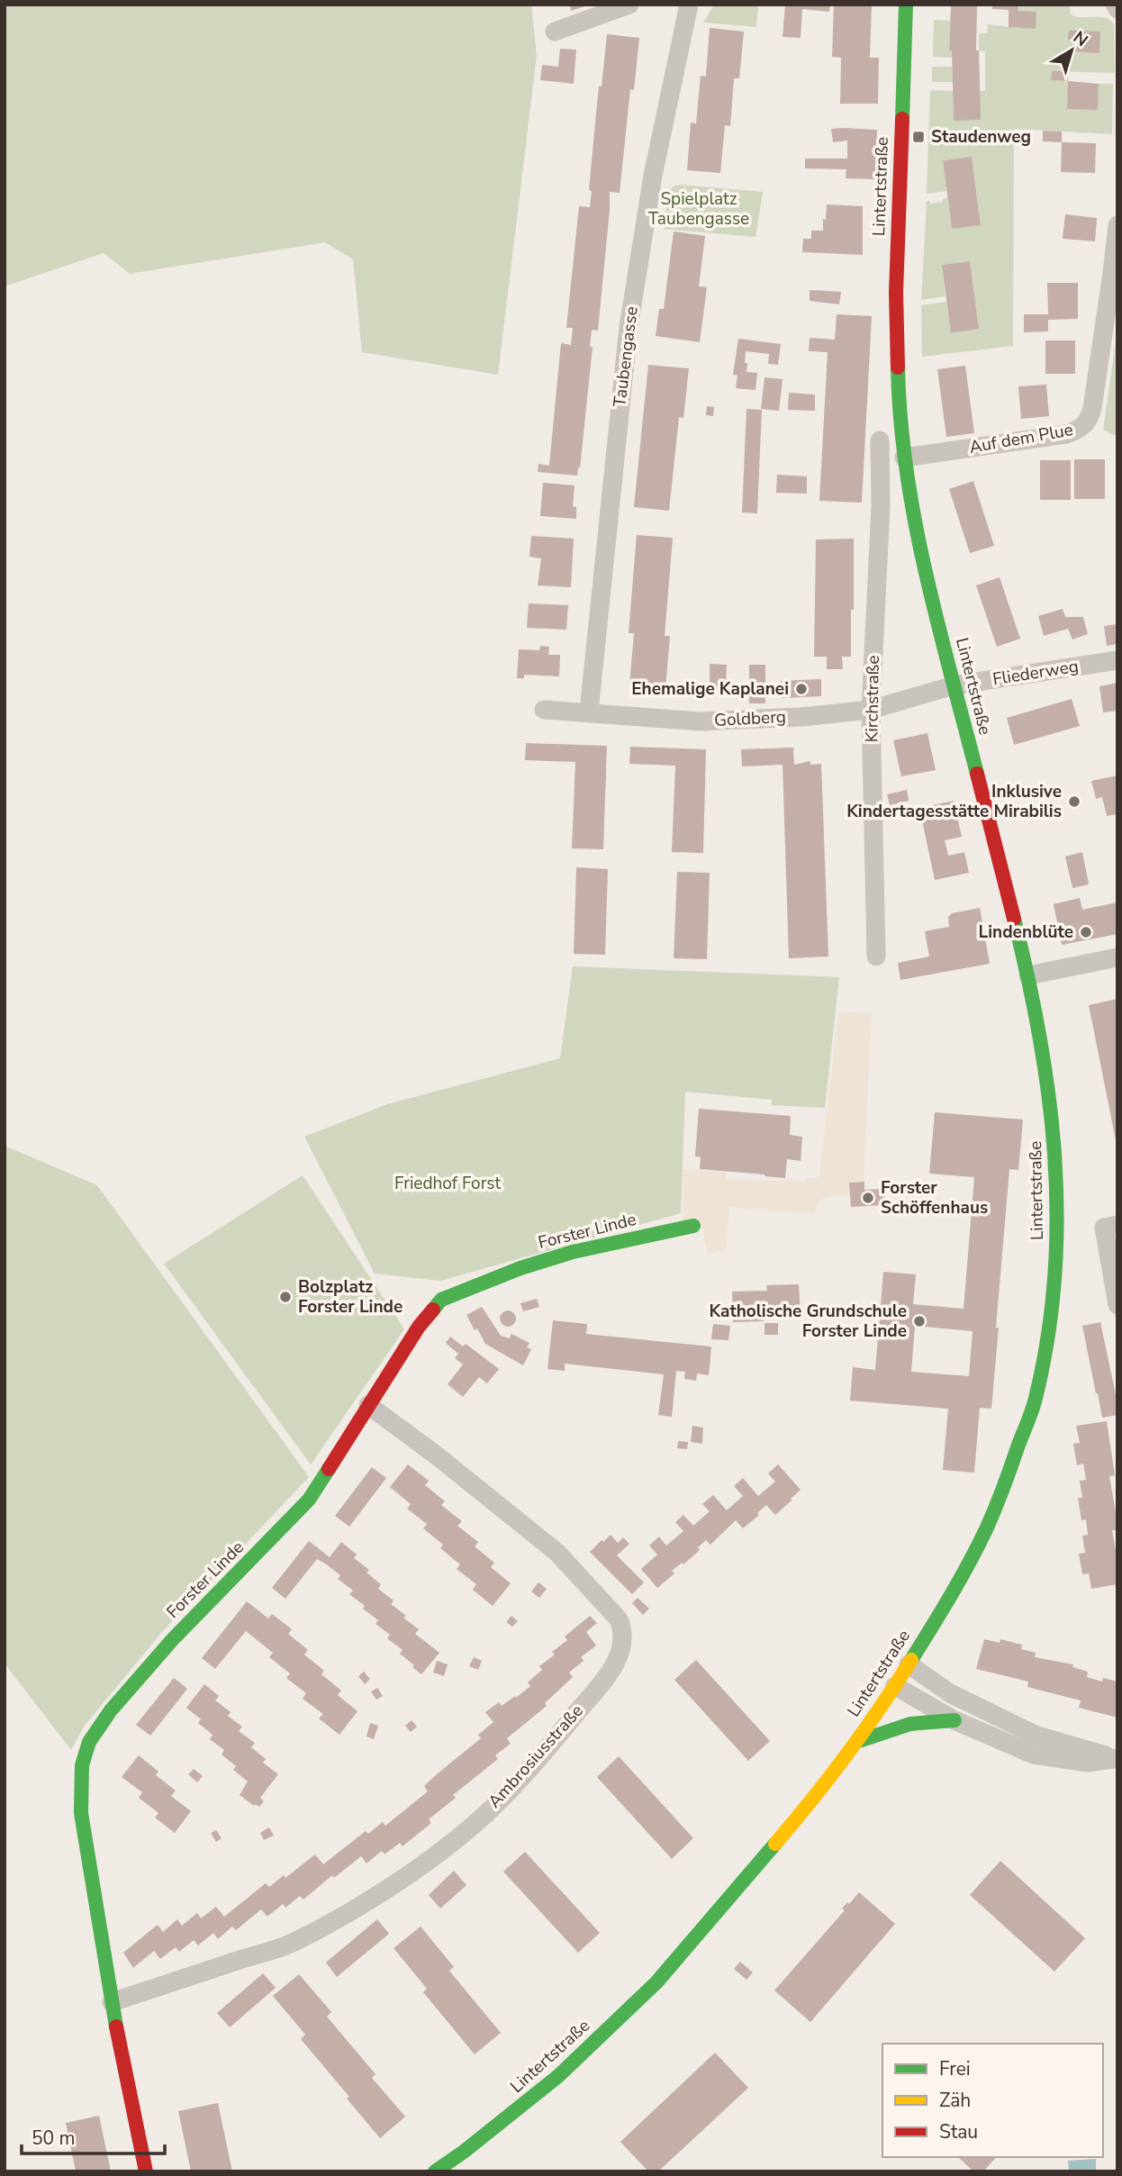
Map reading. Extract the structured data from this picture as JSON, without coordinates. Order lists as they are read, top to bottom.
{
  "streets": {
    "main road": ["Lintertstraße", "Forster Linde"],
    "street": [
      "Taubengasse",
      "Auf dem Plue",
      "Fliederweg",
      "Kirchstraße",
      "Goldberg",
      "Ambrosiusstraße"
    ]
  },
  "crossings": [
    ["Lintertstraße", "Auf dem Plue"],
    ["Lintertstraße", "Fliederweg"],
    ["Lintertstraße", "Goldberg"],
    ["Taubengasse", "Goldberg"],
    ["Fliederweg", "Goldberg"],
    ["Kirchstraße", "Goldberg"],
    ["Forster Linde", "Ambrosiusstraße"]
  ],
  "parks": ["Spielplatz Taubengasse", "Friedhof Forst"],
  "places": {
    "transit": ["Staudenweg"],
    "other": [
      "Ehemalige Kaplanei",
      "Inklusive Kindertagesstätte Mirabilis",
      "Lindenblüte",
      "Forster Schöffenhaus",
      "Bolzplatz Forster Linde",
      "Katholische Grundschule Forster Linde"
    ]
  },
  "legend": ["Frei", "Zäh", "Stau"],
  "scale_bar": "50 m",
  "north": "top right"
}
